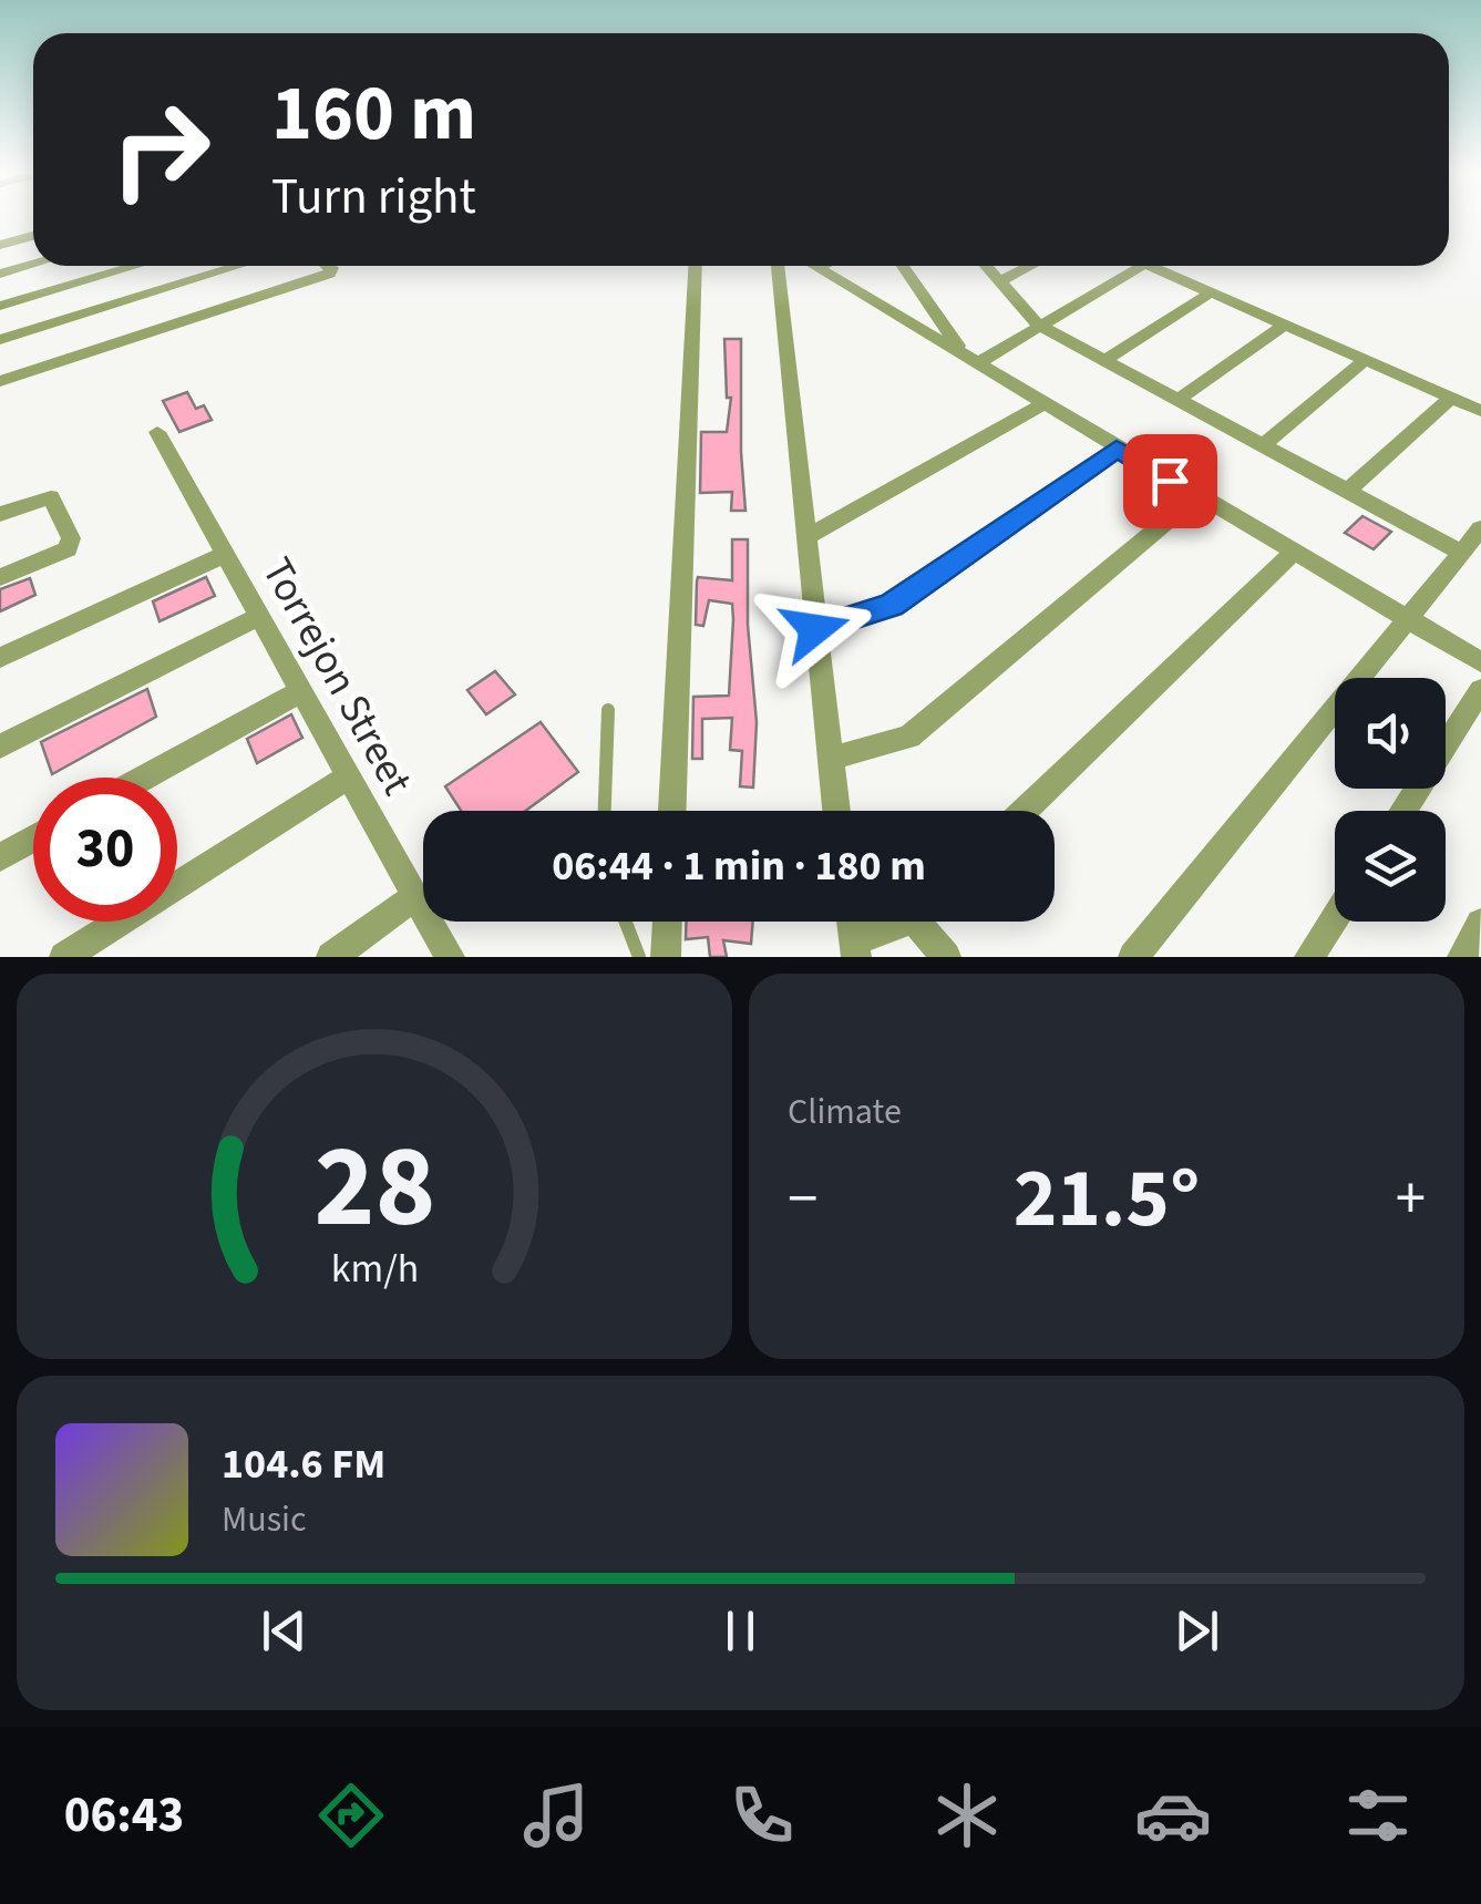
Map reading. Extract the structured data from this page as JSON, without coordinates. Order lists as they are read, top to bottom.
{
  "streets": {
    "street": ["Torrejon Street"]
  },
  "page": {
    "turn": ["160 m", "Turn right"],
    "limit": "30",
    "trip": "06:44 · 1 min · 180 m",
    "tile": "Climate",
    "heat": ["−", "21.5°", "+"],
    "song": ["104.6 FM", "Music"],
    "tabs": "06:43",
    "gauge": ["28", "km/h"]
  }
}
